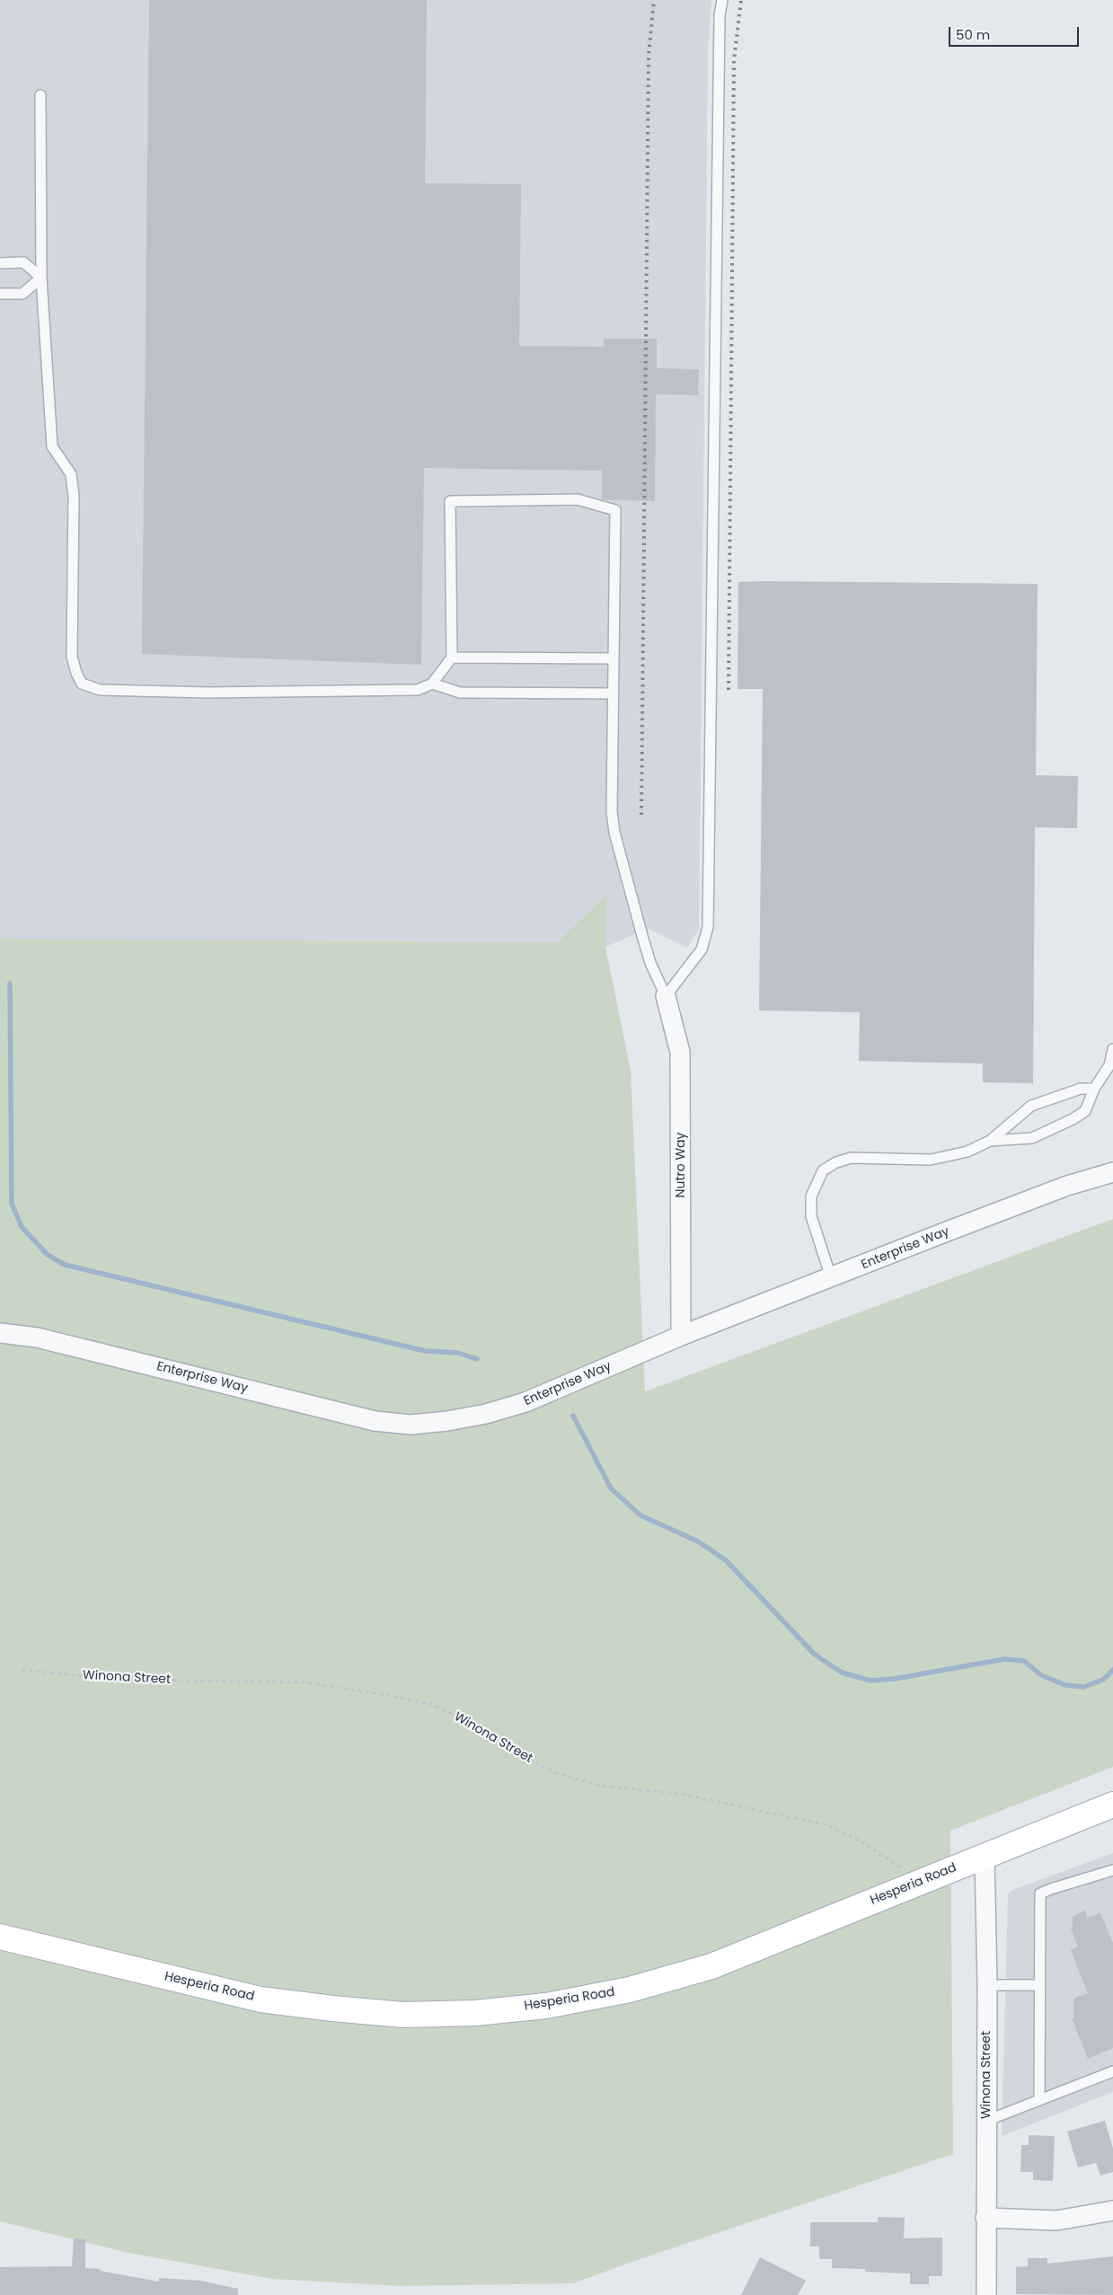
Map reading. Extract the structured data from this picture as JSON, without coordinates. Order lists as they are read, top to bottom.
{
  "streets": {
    "main road": ["Hesperia Road"],
    "street": ["Nutro Way", "Enterprise Way", "Winona Street"]
  },
  "crossings": [
    ["Nutro Way", "Enterprise Way"],
    ["Winona Street", "Hesperia Road"]
  ],
  "scale_bar": "50 m"
}
